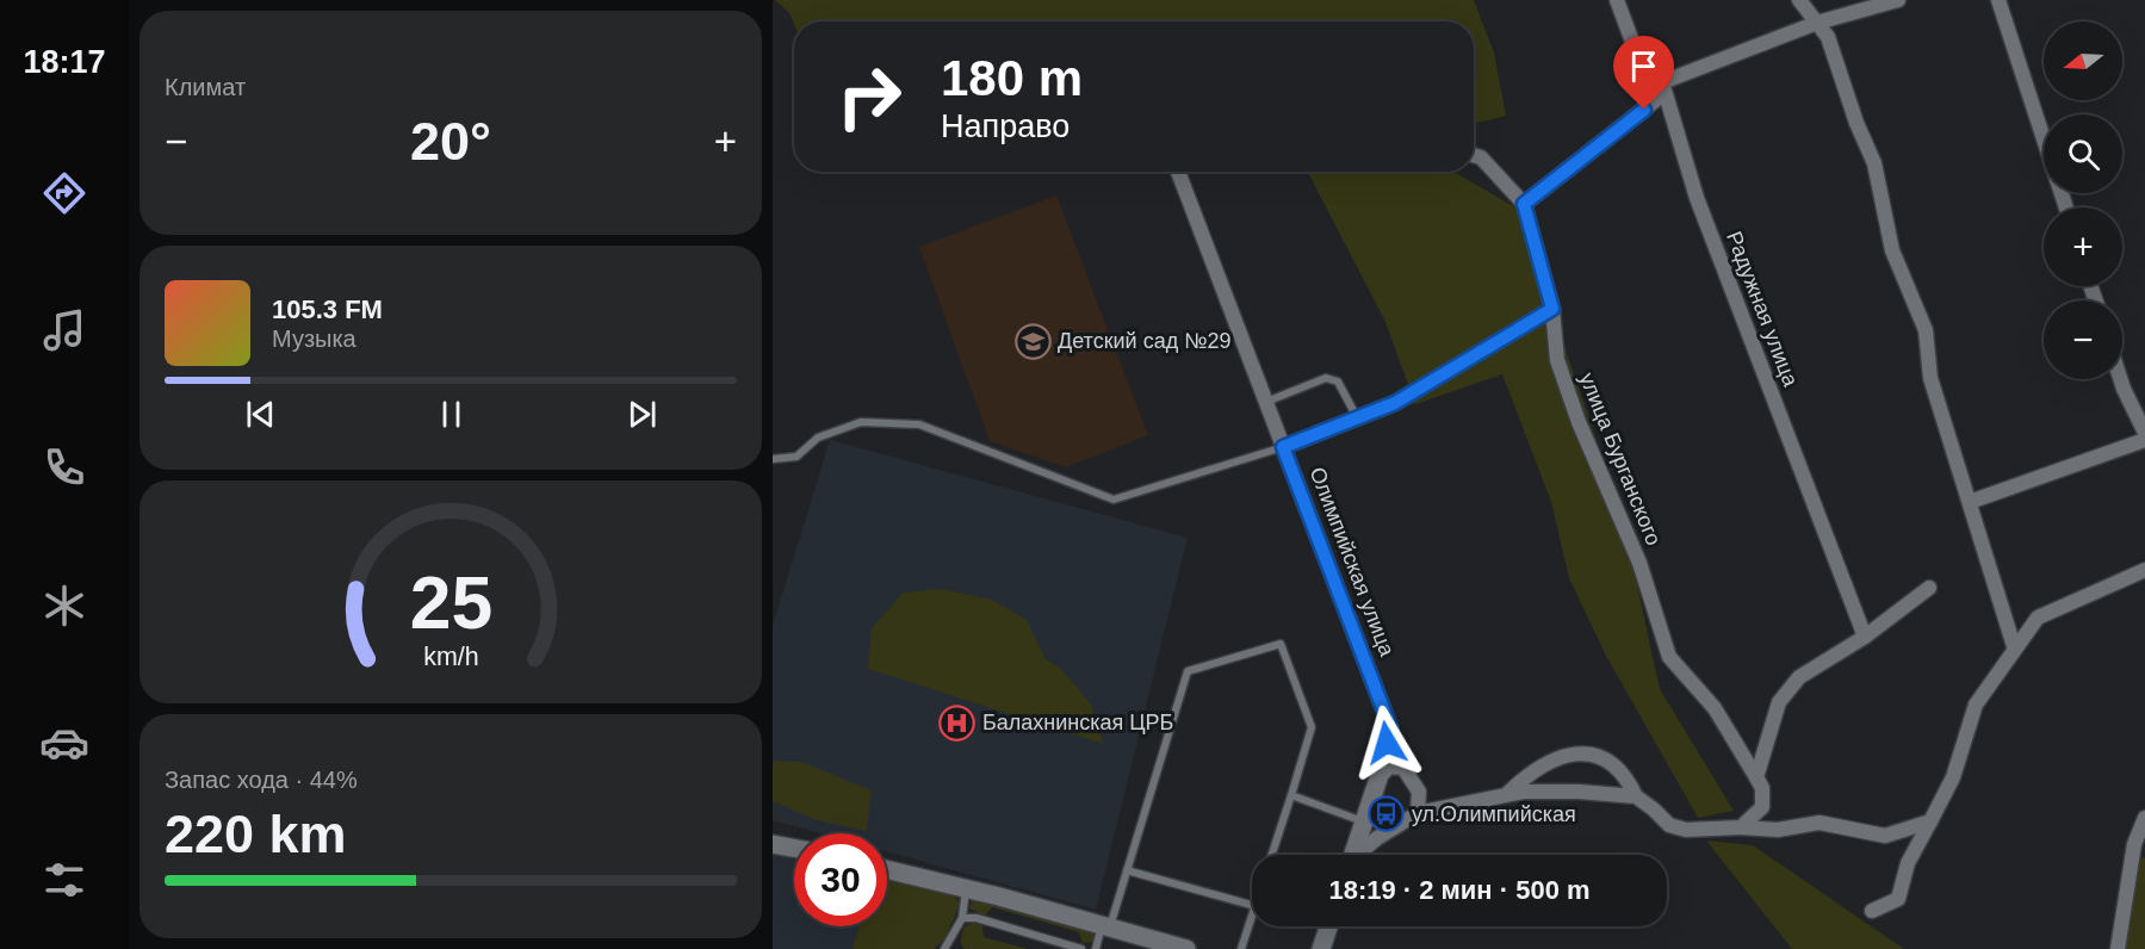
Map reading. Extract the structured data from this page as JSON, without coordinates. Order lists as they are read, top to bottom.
{
  "streets": {
    "street": ["Радужная улица", "улица Бурганского", "Олимпийская улица"]
  },
  "places": {
    "school or university": ["Детский сад №29"],
    "hospital": ["Балахнинская ЦРБ"],
    "bus stop": ["ул.Олимпийская"]
  },
  "north": "left",
  "page": {
    "tabs": "18:17",
    "tile": [
      "Климат",
      ["Запас хода · 44%", "220 km"]
    ],
    "map_buttons": ["+", "−"],
    "turn": ["180 m", "Направо"],
    "heat": ["−", "20°", "+"],
    "song": ["105.3 FM", "Музыка"],
    "limit": "30",
    "trip": "18:19 · 2 мин · 500 m",
    "gauge": ["25", "km/h"]
  }
}
